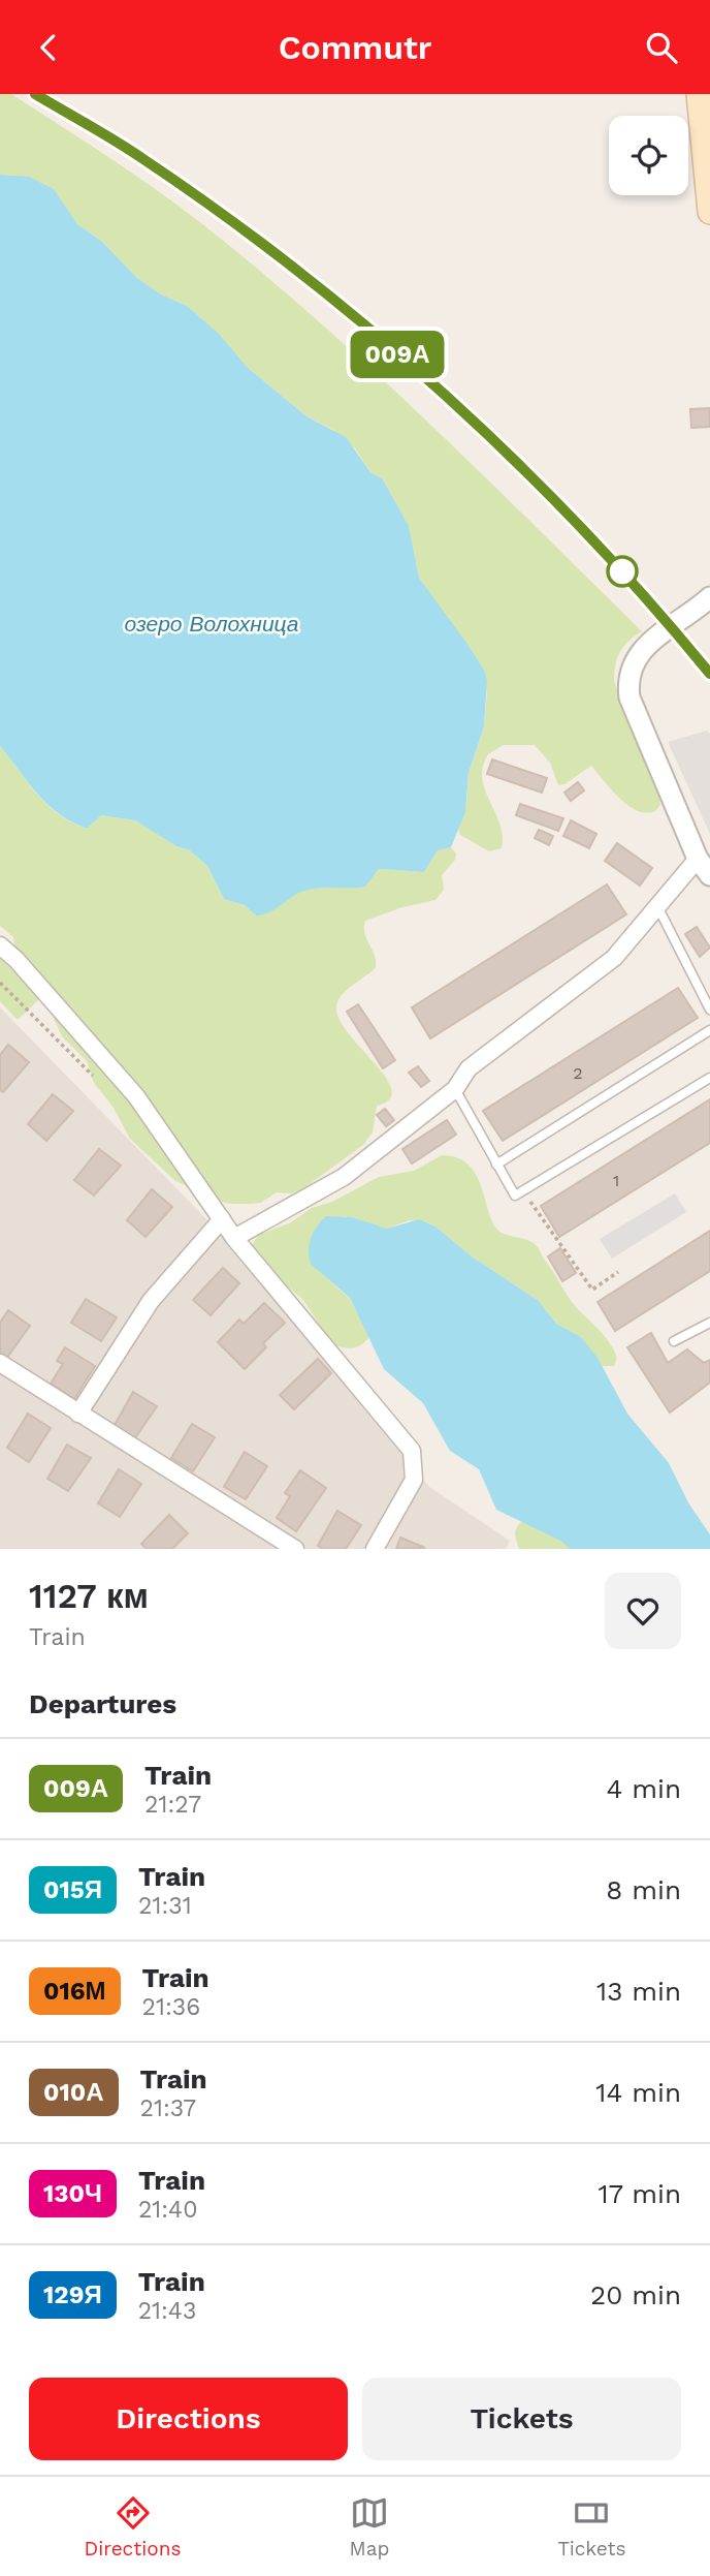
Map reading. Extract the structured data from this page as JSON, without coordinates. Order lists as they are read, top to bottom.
{
  "water": ["озеро Волохница"],
  "house_numbers": ["2", "1"],
  "page": {
    "header": "Commutr",
    "on_map": "009А",
    "heading": [
      ["1127 км", "Train"],
      "Departures"
    ],
    "list": [
      {
        "mark": "009А",
        "name": "Train",
        "note": "21:27",
        "value": "4 min"
      },
      {
        "mark": "015Я",
        "name": "Train",
        "note": "21:31",
        "value": "8 min"
      },
      {
        "mark": "016М",
        "name": "Train",
        "note": "21:36",
        "value": "13 min"
      },
      {
        "mark": "010А",
        "name": "Train",
        "note": "21:37",
        "value": "14 min"
      },
      {
        "mark": "130Ч",
        "name": "Train",
        "note": "21:40",
        "value": "17 min"
      },
      {
        "mark": "129Я",
        "name": "Train",
        "note": "21:43",
        "value": "20 min"
      }
    ],
    "buttons": ["Directions", "Tickets"],
    "tabs": ["Directions", "Map", "Tickets"]
  }
}
